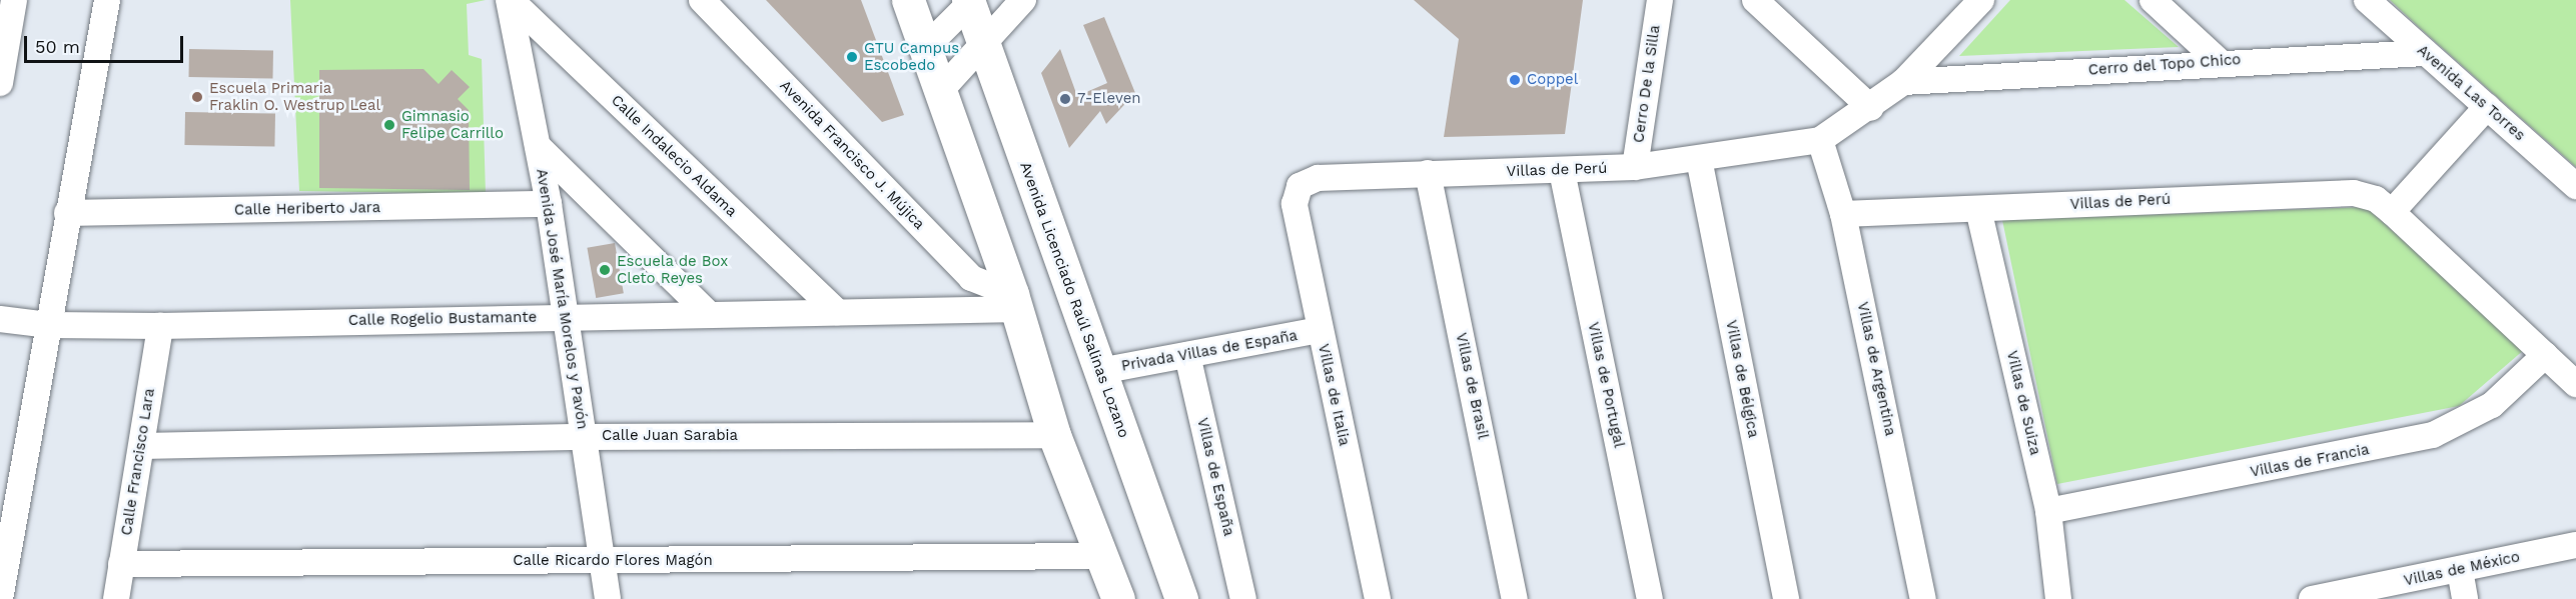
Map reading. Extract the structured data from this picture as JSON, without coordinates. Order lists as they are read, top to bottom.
{
  "streets": {
    "main road": ["Avenida Licenciado Raúl Salinas Lozano"],
    "street": [
      "Cerro del Topo Chico",
      "Cerro De la Silla",
      "Avenida Las Torres",
      "Avenida Francisco J. Mújica",
      "Calle Indalecio Aldama",
      "Villas de Perú",
      "Calle Heriberto Jara",
      "Avenida José María Morelos y Pavón",
      "Calle Rogelio Bustamante",
      "Privada Villas de España",
      "Villas de Argentina",
      "Villas de Bélgica",
      "Villas de Portugal",
      "Villas de Brasil",
      "Villas de Italia",
      "Villas de Suiza",
      "Calle Juan Sarabia",
      "Villas de Francia",
      "Calle Francisco Lara",
      "Villas de España",
      "Calle Ricardo Flores Magón",
      "Villas de México"
    ]
  },
  "crossings": [
    ["Cerro del Topo Chico", "Avenida Las Torres"],
    ["Cerro De la Silla", "Villas de Perú"],
    ["Avenida Francisco J. Mújica", "Calle Rogelio Bustamante"],
    ["Calle Indalecio Aldama", "Avenida José María Morelos y Pavón"],
    ["Calle Indalecio Aldama", "Calle Rogelio Bustamante"],
    ["Villas de Perú", "Villas de Argentina"],
    ["Villas de Perú", "Villas de Bélgica"],
    ["Villas de Perú", "Villas de Portugal"],
    ["Villas de Perú", "Villas de Brasil"],
    ["Villas de Perú", "Villas de Italia"],
    ["Villas de Perú", "Villas de Suiza"],
    ["Villas de Perú", "Villas de Francia"],
    ["Calle Heriberto Jara", "Avenida José María Morelos y Pavón"],
    ["Avenida José María Morelos y Pavón", "Calle Rogelio Bustamante"],
    ["Avenida José María Morelos y Pavón", "Calle Juan Sarabia"],
    ["Avenida José María Morelos y Pavón", "Calle Ricardo Flores Magón"],
    ["Avenida Licenciado Raúl Salinas Lozano", "Privada Villas de España"],
    ["Calle Rogelio Bustamante", "Calle Francisco Lara"],
    ["Privada Villas de España", "Villas de Italia"],
    ["Privada Villas de España", "Villas de España"],
    ["Villas de Suiza", "Villas de Francia"],
    ["Calle Juan Sarabia", "Calle Francisco Lara"],
    ["Calle Francisco Lara", "Calle Ricardo Flores Magón"]
  ],
  "places": [
    "GTU Campus Escobedo",
    "Coppel",
    "Escuela Primaria Fraklin O. Westrup Leal",
    "7-Eleven",
    "Gimnasio Felipe Carrillo",
    "Escuela de Box Cleto Reyes"
  ],
  "scale_bar": "50 m"
}
